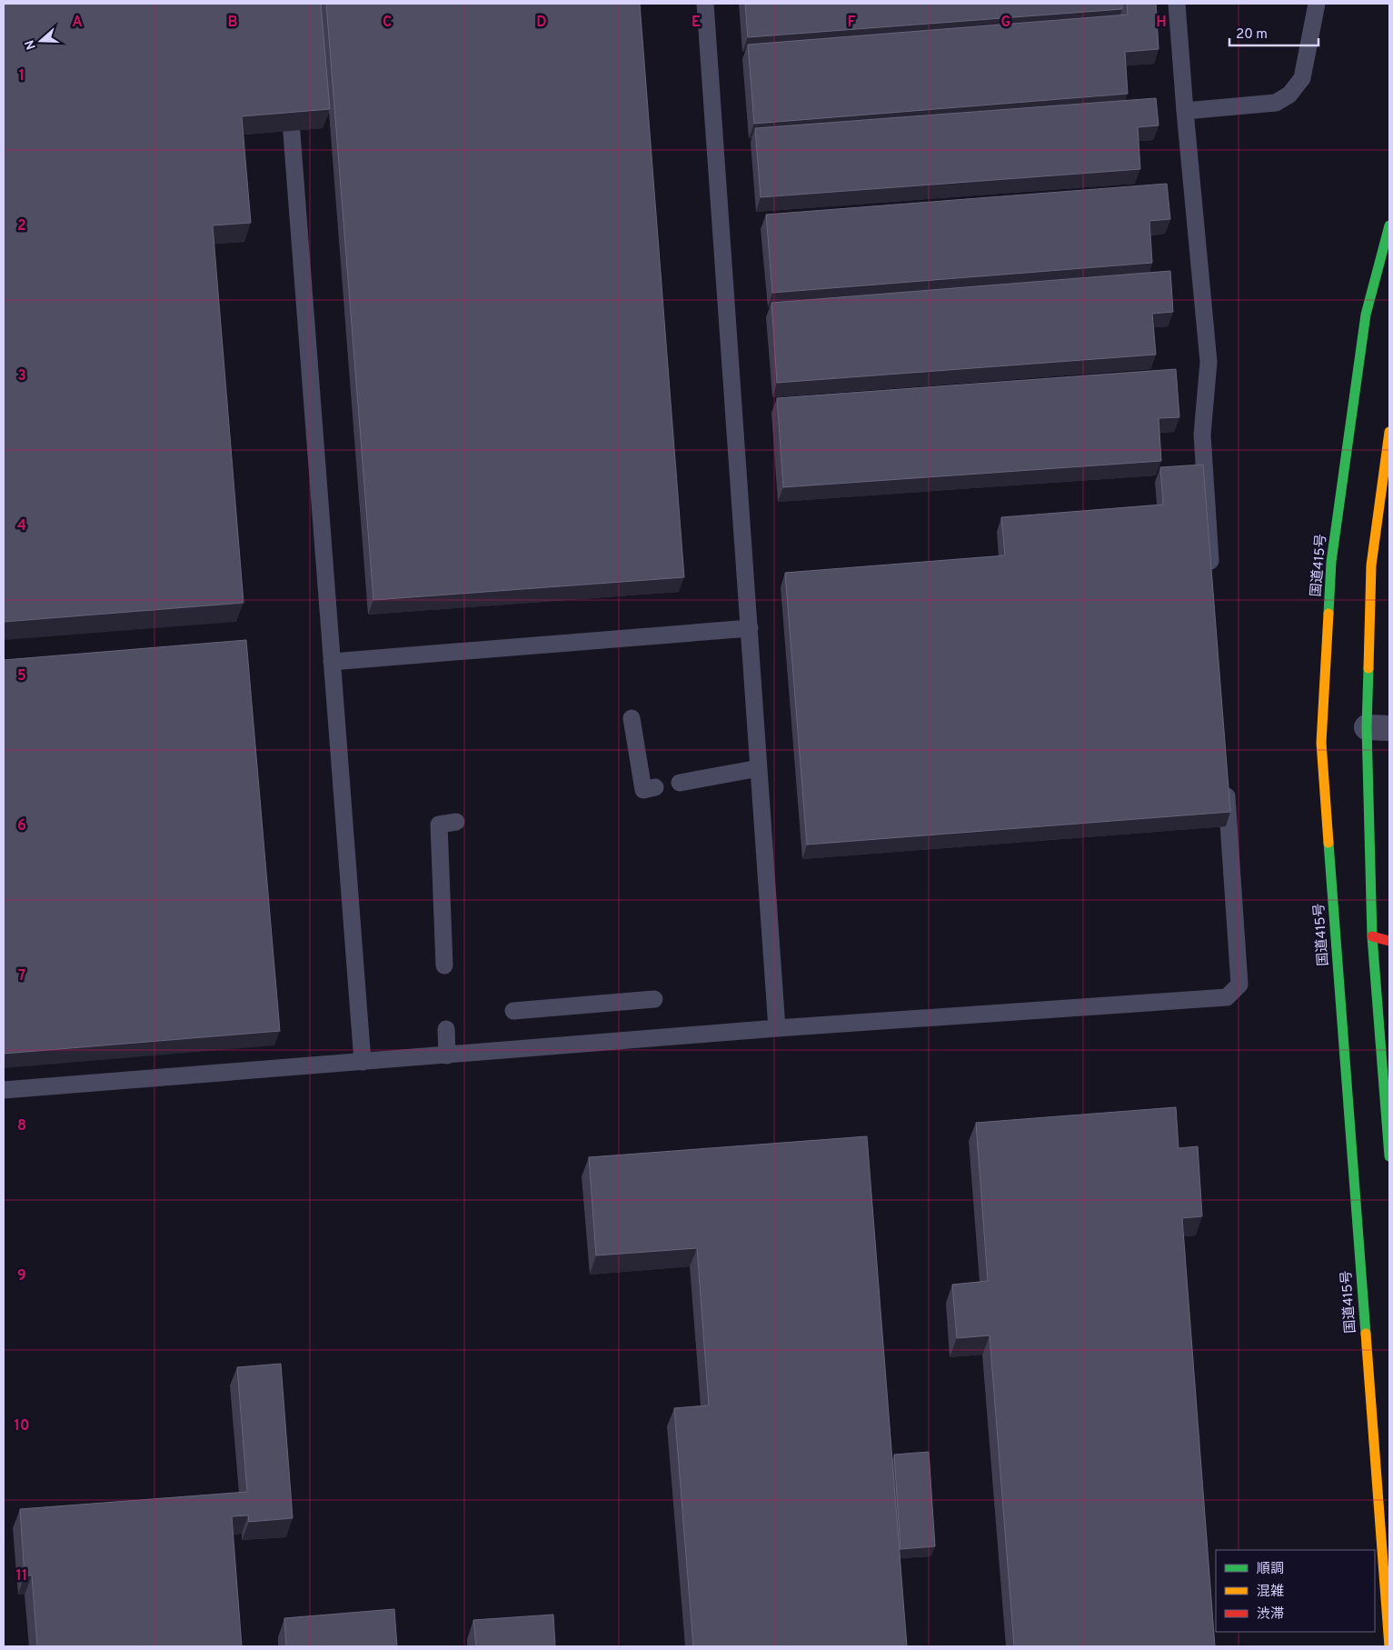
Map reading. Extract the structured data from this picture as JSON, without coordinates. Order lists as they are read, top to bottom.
{
  "streets": {
    "main road": ["国道415号"]
  },
  "legend": ["順調", "混雑", "渋滞"],
  "scale_bar": "20 m",
  "north": "left",
  "grid": {
    "columns": [
      "A",
      "B",
      "C",
      "D",
      "E",
      "F",
      "G",
      "H"
    ],
    "rows": [
      "1",
      "2",
      "3",
      "4",
      "5",
      "6",
      "7",
      "8",
      "9",
      "10",
      "11"
    ]
  }
}
